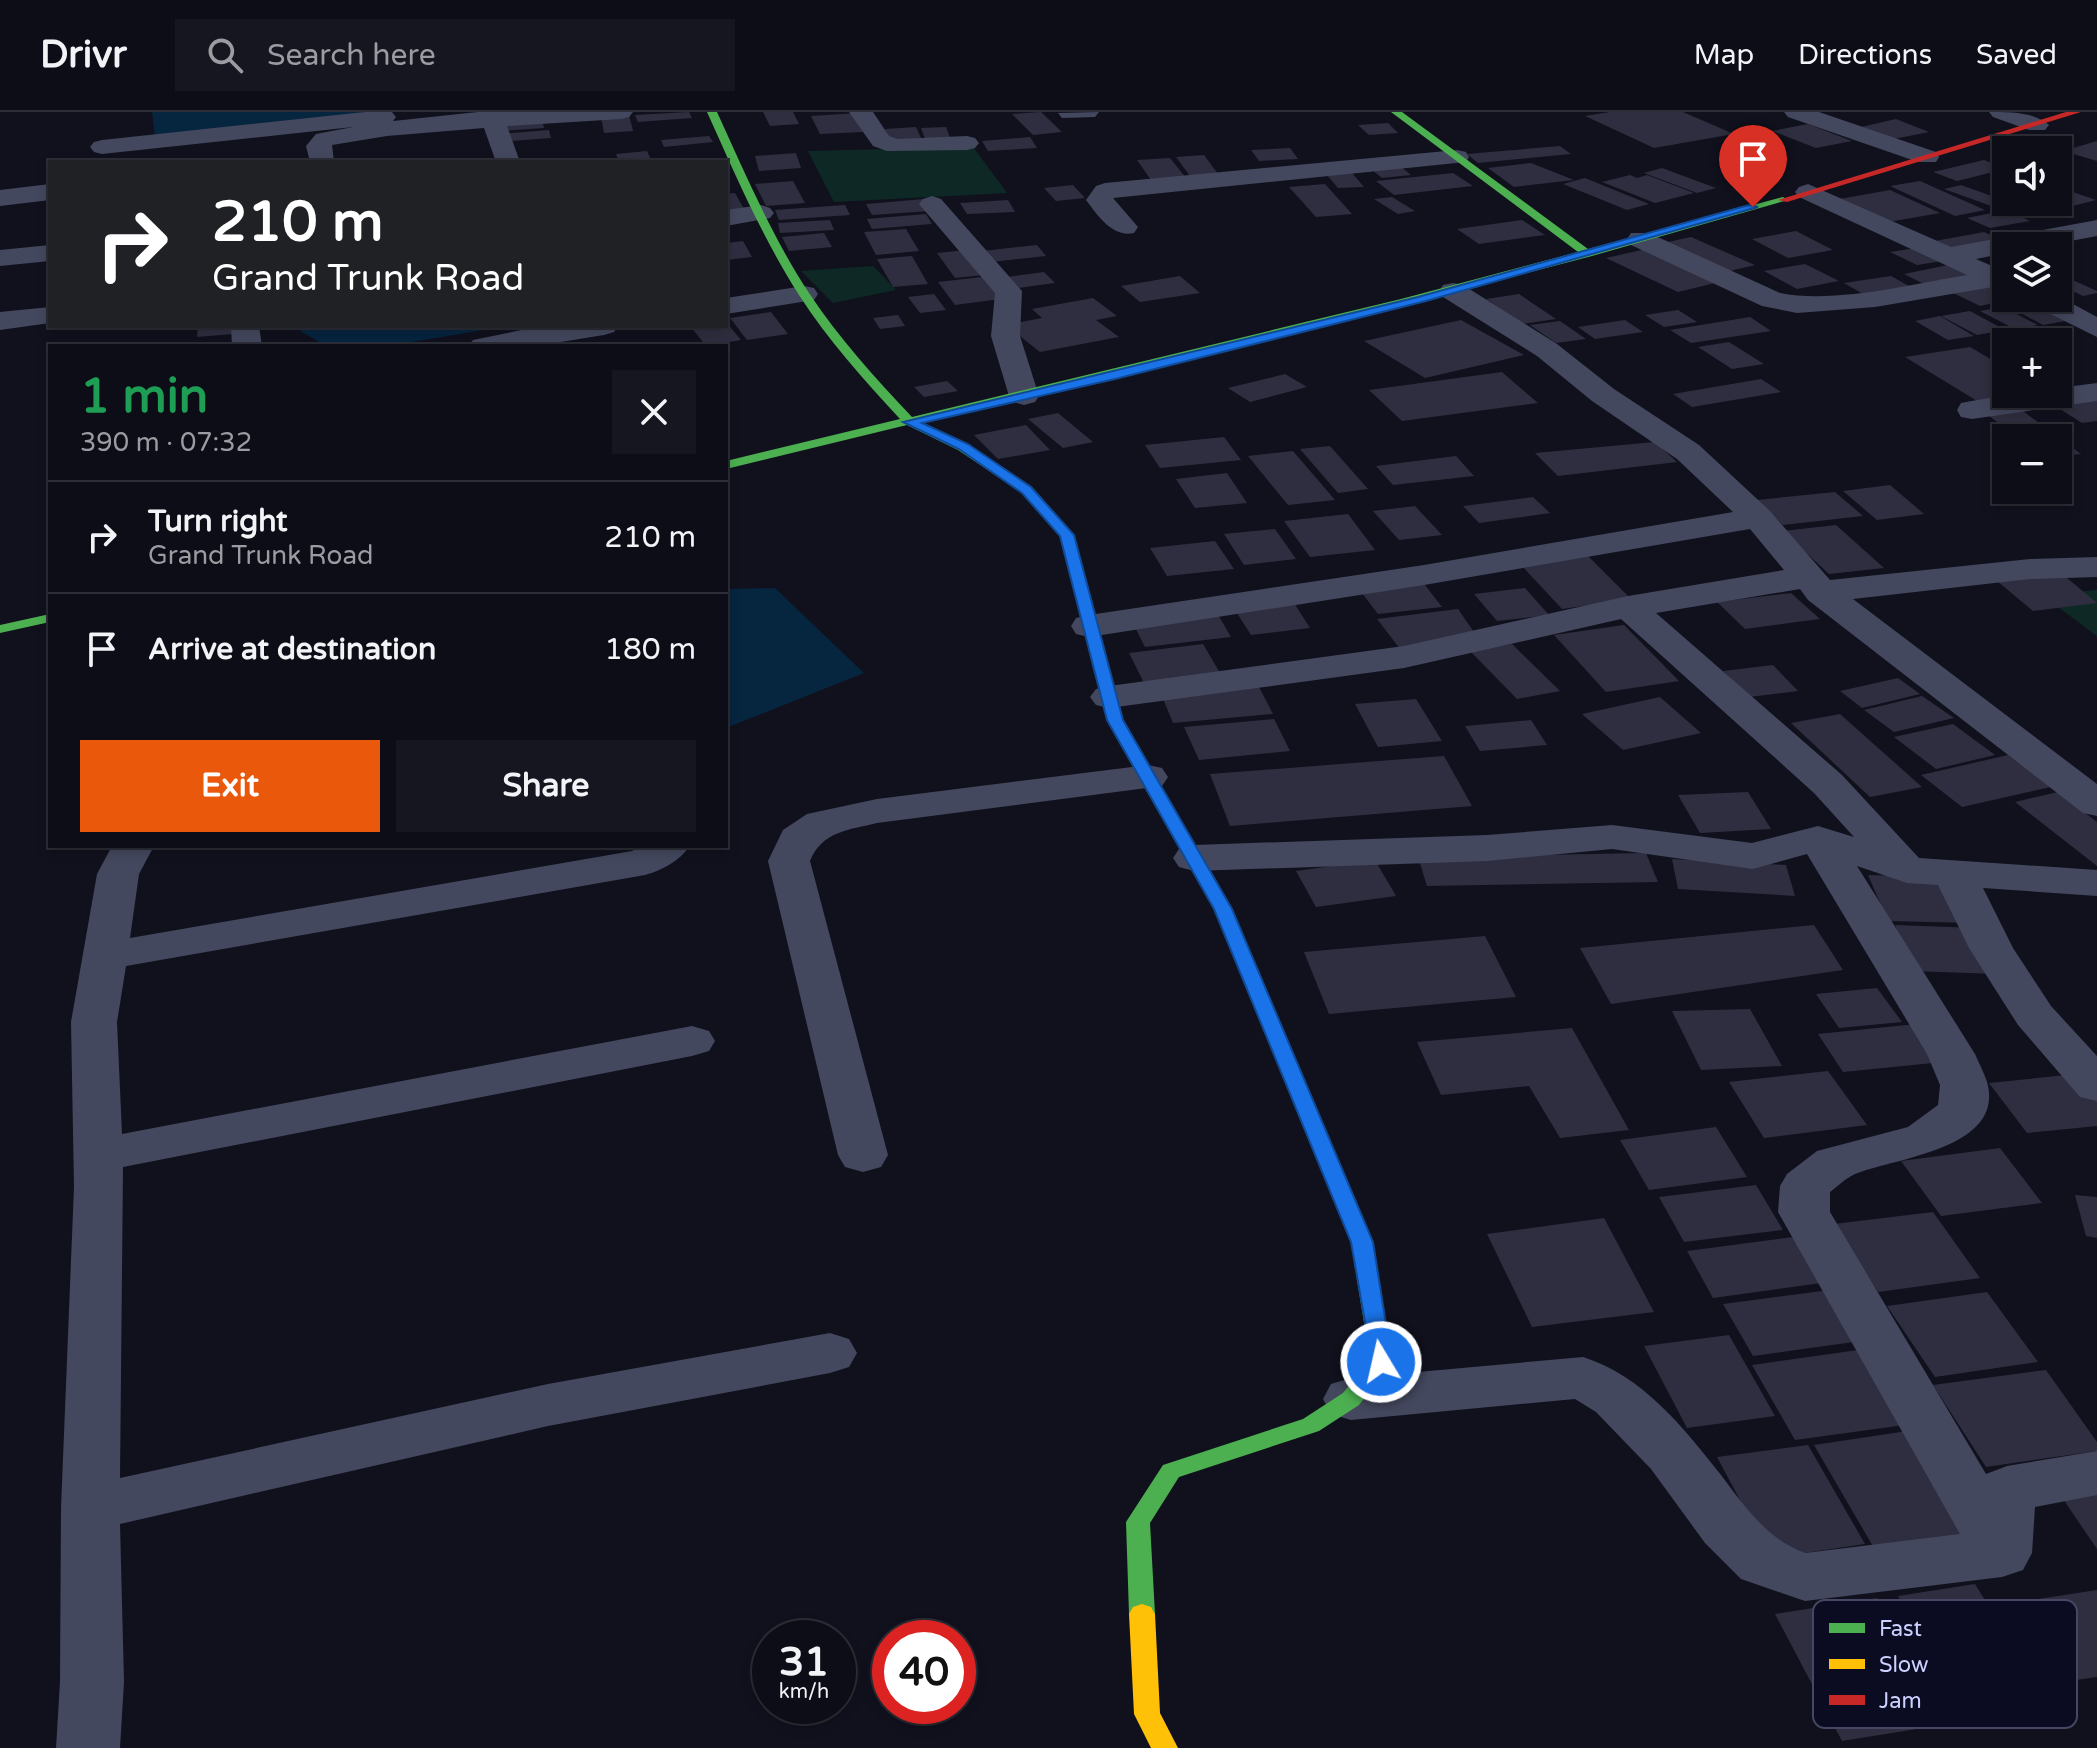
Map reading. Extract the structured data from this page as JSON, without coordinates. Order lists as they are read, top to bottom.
{
  "legend": ["Fast", "Slow", "Jam"],
  "page": {
    "header": "Drivr",
    "search": "Search here",
    "nav": ["Map", "Directions", "Saved"],
    "map_buttons": ["+", "−"],
    "turn": ["210 m", "Grand Trunk Road"],
    "heading": ["1 min", "390 m · 07:32"],
    "list": [
      {
        "name": "Turn right",
        "note": "Grand Trunk Road",
        "value": "210 m"
      },
      {
        "name": "Arrive at destination",
        "value": "180 m"
      }
    ],
    "buttons": ["Exit", "Share"],
    "speed": "31 km/h",
    "limit": "40"
  }
}
